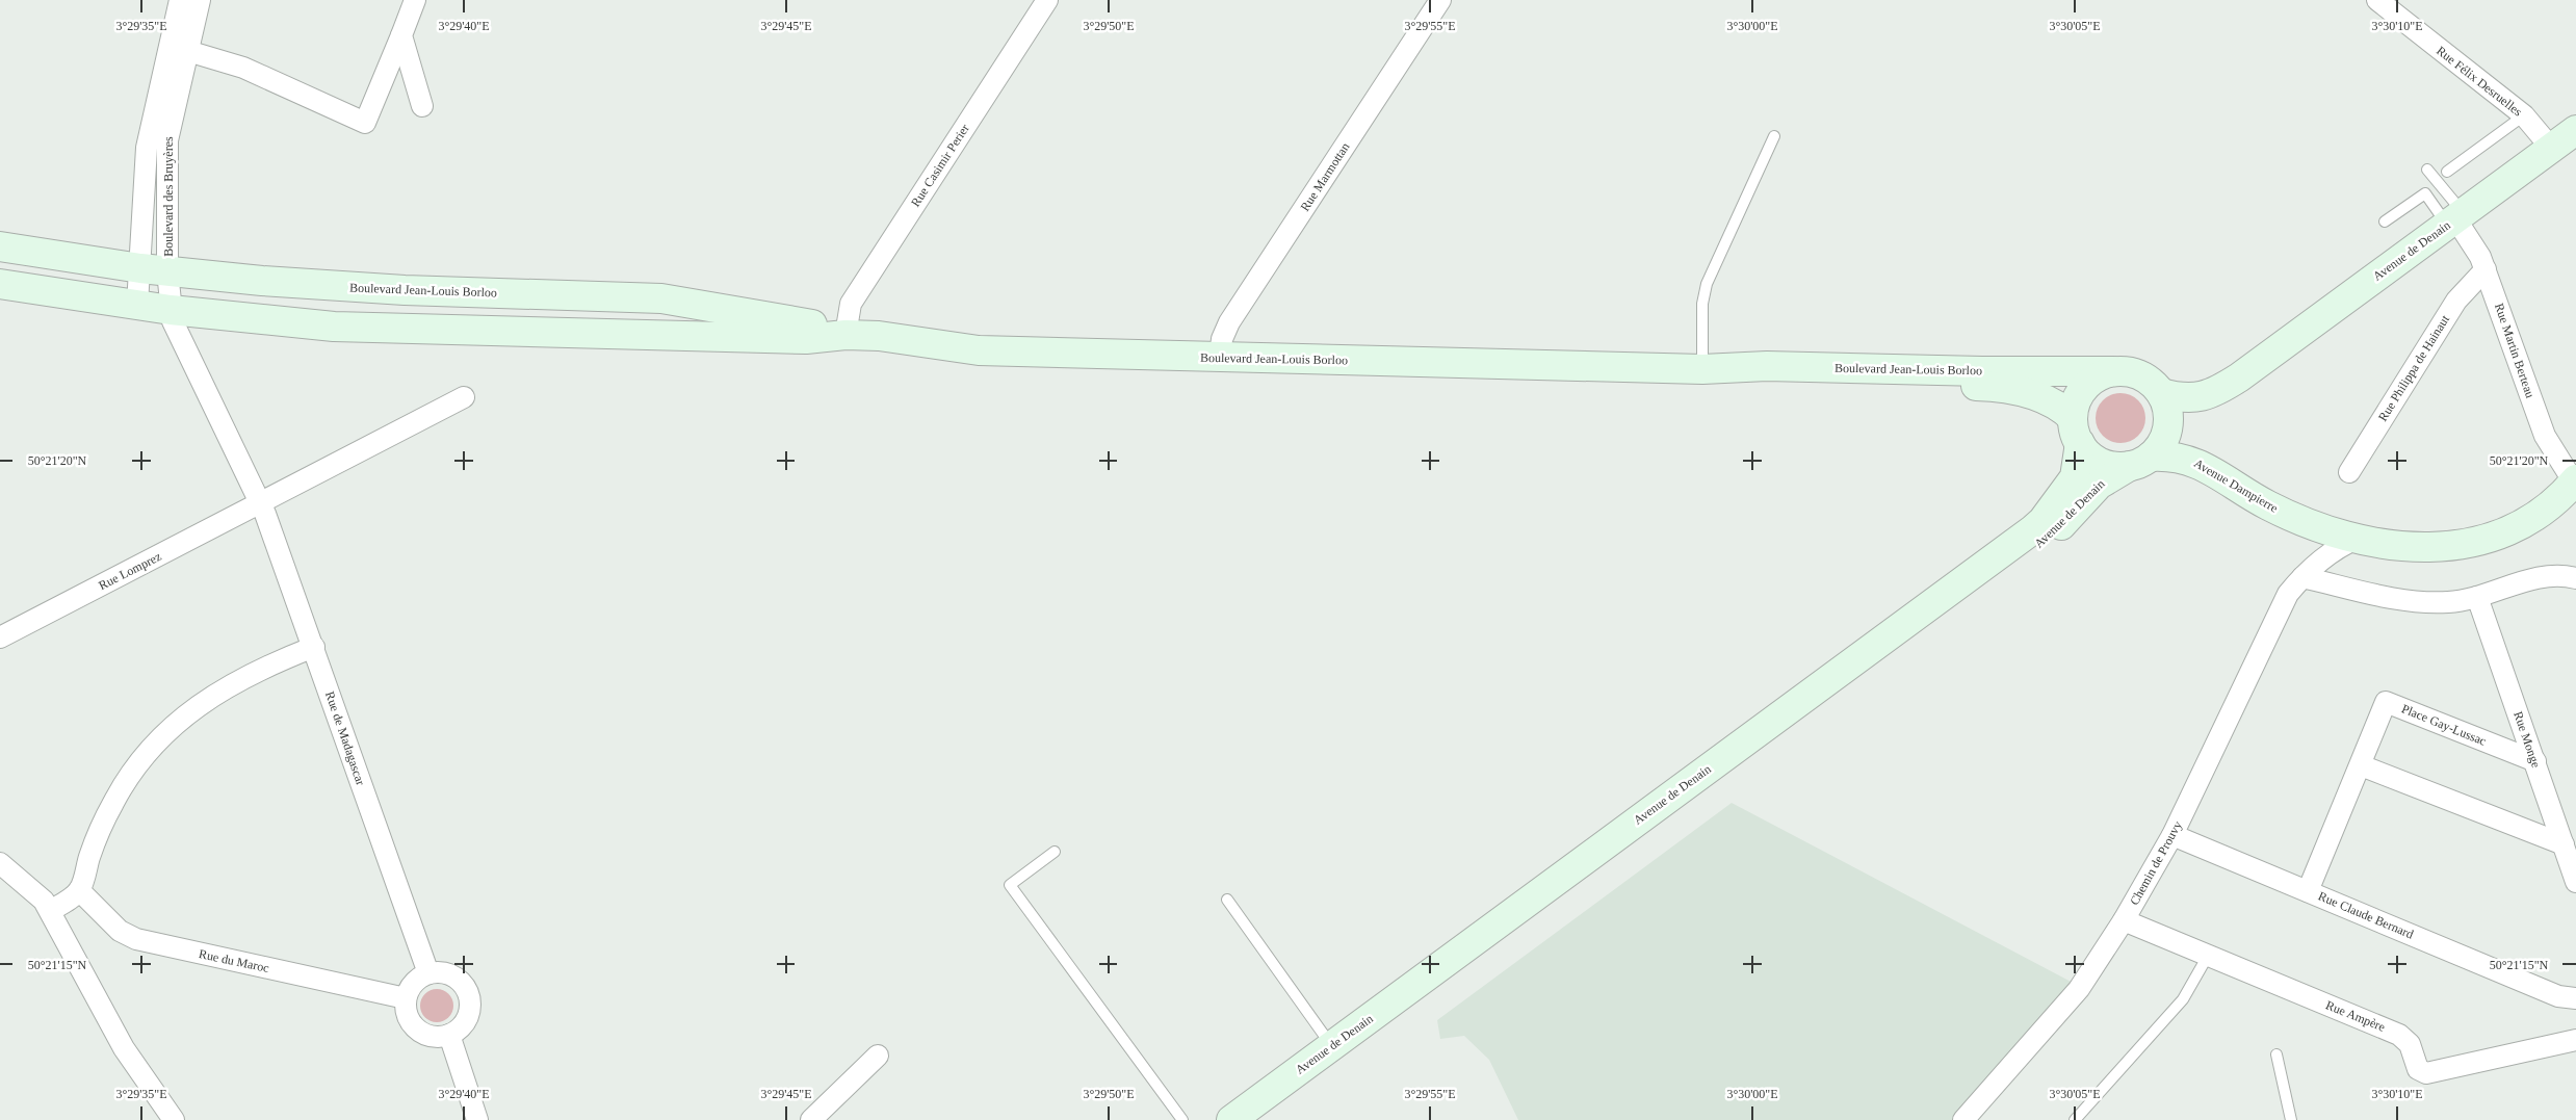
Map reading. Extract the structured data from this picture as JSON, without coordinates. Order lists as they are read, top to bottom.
{
  "streets": {
    "main road": ["Avenue de Denain", "Boulevard Jean-Louis Borloo", "Avenue Dampierre"],
    "street": [
      "Rue Félix Desruelles",
      "Rue Casimir Perier",
      "Rue Marmottan",
      "Boulevard des Bruyères",
      "Rue Martin Berteau",
      "Rue Philippa de Hainaut",
      "Rue Lomprez",
      "Place Gay-Lussac",
      "Rue de Madagascar",
      "Rue Monge",
      "Chemin de Prouvy",
      "Rue Claude Bernard",
      "Rue du Maroc",
      "Rue Ampère"
    ]
  },
  "crossings": [
    ["Rue Félix Desruelles", "Avenue de Denain"],
    ["Rue Casimir Perier", "Boulevard Jean-Louis Borloo"],
    ["Rue Marmottan", "Boulevard Jean-Louis Borloo"],
    ["Boulevard des Bruyères", "Boulevard Jean-Louis Borloo"],
    ["Avenue de Denain", "Boulevard Jean-Louis Borloo"],
    ["Avenue de Denain", "Rue Martin Berteau"],
    ["Avenue de Denain", "Avenue Dampierre"],
    ["Boulevard Jean-Louis Borloo", "Avenue Dampierre"],
    ["Rue Martin Berteau", "Rue Philippa de Hainaut"],
    ["Rue Martin Berteau", "Avenue Dampierre"],
    ["Avenue Dampierre", "Chemin de Prouvy"],
    ["Rue Lomprez", "Rue de Madagascar"],
    ["Place Gay-Lussac", "Rue Monge"],
    ["Place Gay-Lussac", "Rue Claude Bernard"],
    ["Rue de Madagascar", "Rue du Maroc"],
    ["Chemin de Prouvy", "Rue Claude Bernard"],
    ["Chemin de Prouvy", "Rue Ampère"]
  ],
  "coordinates": [
    "3°29'35\"E",
    "3°29'40\"E",
    "3°29'45\"E",
    "3°29'50\"E",
    "3°29'55\"E",
    "3°30'00\"E",
    "3°30'05\"E",
    "3°30'10\"E",
    "50°21'20\"N",
    "50°21'15\"N"
  ]
}
